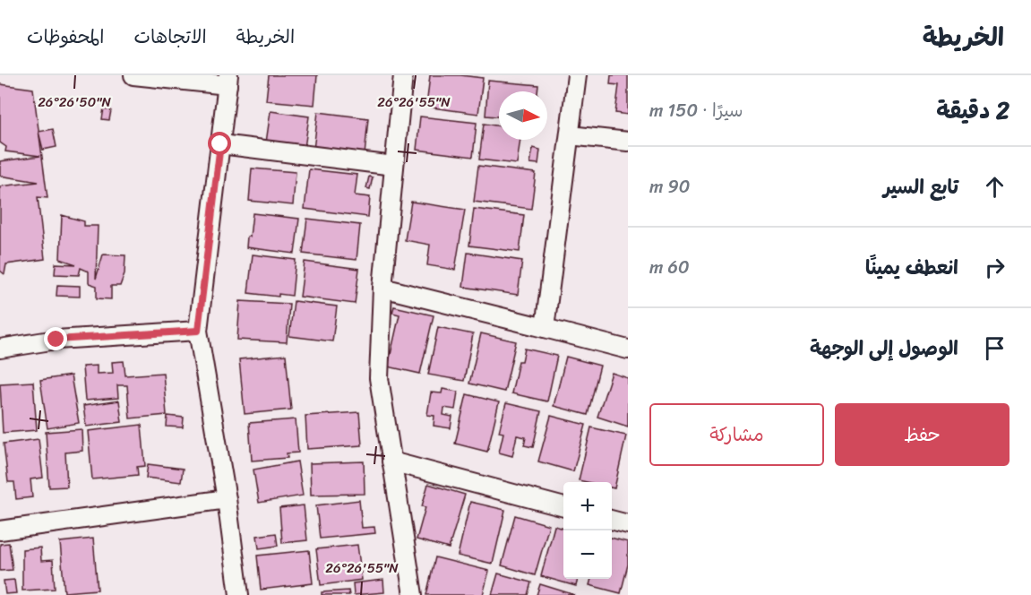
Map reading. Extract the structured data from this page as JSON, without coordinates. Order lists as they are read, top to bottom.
{
  "north": "right",
  "page": {
    "header": "الخريطة",
    "nav": ["الخريطة", "الاتجاهات", "المحفوظات"],
    "heading": ["2 دقيقة", "سيرًا · 150 m"],
    "list": [
      ["تابع السير", "90 m"],
      ["انعطف يمينًا", "60 m"],
      "الوصول إلى الوجهة"
    ],
    "buttons": ["حفظ", "مشاركة"],
    "map_buttons": ["+", "−"]
  },
  "coordinates": ["26°26'50\"N", "26°26'55\"N"]
}
